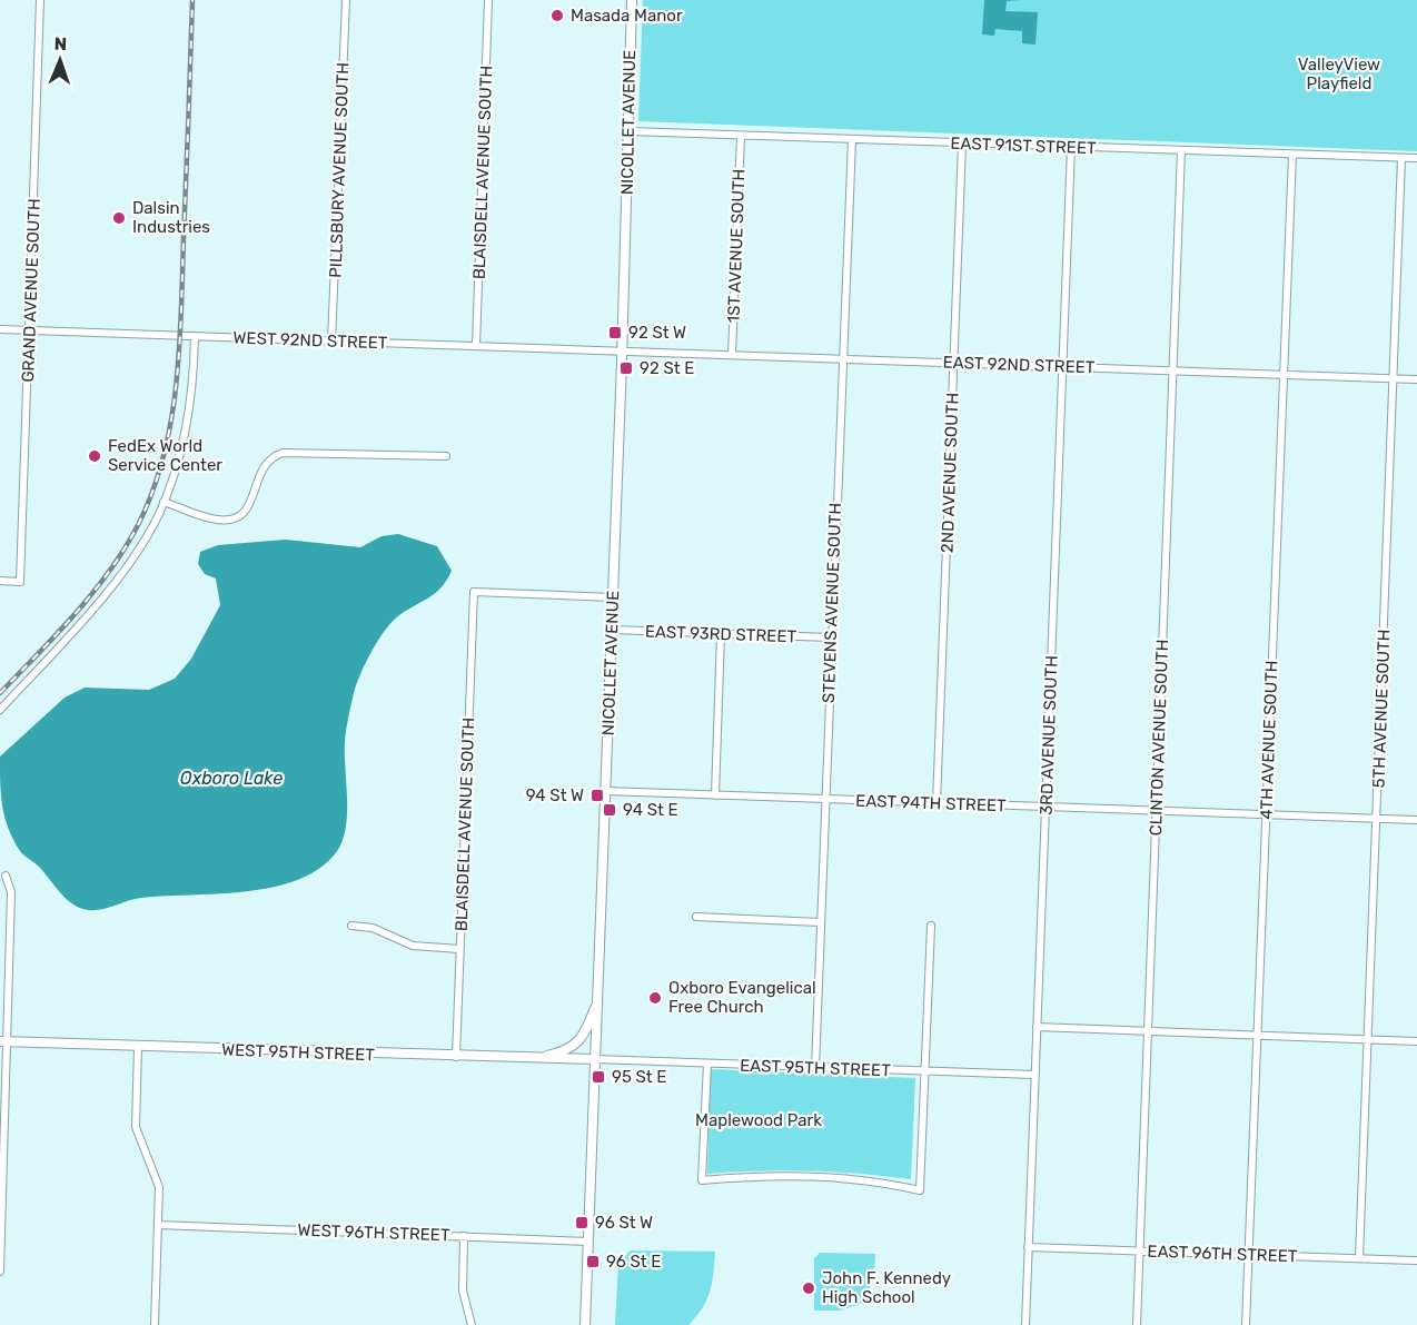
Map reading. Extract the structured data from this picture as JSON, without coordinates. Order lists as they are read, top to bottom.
{
  "streets": {
    "main road": ["NICOLLET AVENUE", "WEST 95TH STREET"],
    "street": [
      "EAST 91ST STREET",
      "PILLSBURY AVENUE SOUTH",
      "BLAISDELL AVENUE SOUTH",
      "1ST AVENUE SOUTH",
      "GRAND AVENUE SOUTH",
      "WEST 92ND STREET",
      "EAST 92ND STREET",
      "2ND AVENUE SOUTH",
      "STEVENS AVENUE SOUTH",
      "EAST 93RD STREET",
      "5TH AVENUE SOUTH",
      "3RD AVENUE SOUTH",
      "CLINTON AVENUE SOUTH",
      "4TH AVENUE SOUTH",
      "EAST 94TH STREET",
      "EAST 95TH STREET",
      "WEST 96TH STREET",
      "EAST 96TH STREET"
    ]
  },
  "crossings": [
    ["NICOLLET AVENUE", "EAST 91ST STREET"],
    ["NICOLLET AVENUE", "BLAISDELL AVENUE SOUTH"],
    ["NICOLLET AVENUE", "WEST 92ND STREET"],
    ["NICOLLET AVENUE", "EAST 92ND STREET"],
    ["NICOLLET AVENUE", "EAST 93RD STREET"],
    ["NICOLLET AVENUE", "EAST 94TH STREET"],
    ["NICOLLET AVENUE", "WEST 95TH STREET"],
    ["NICOLLET AVENUE", "EAST 95TH STREET"],
    ["NICOLLET AVENUE", "WEST 96TH STREET"],
    ["EAST 91ST STREET", "1ST AVENUE SOUTH"],
    ["EAST 91ST STREET", "2ND AVENUE SOUTH"],
    ["EAST 91ST STREET", "STEVENS AVENUE SOUTH"],
    ["EAST 91ST STREET", "5TH AVENUE SOUTH"],
    ["EAST 91ST STREET", "3RD AVENUE SOUTH"],
    ["EAST 91ST STREET", "CLINTON AVENUE SOUTH"],
    ["EAST 91ST STREET", "4TH AVENUE SOUTH"],
    ["PILLSBURY AVENUE SOUTH", "WEST 92ND STREET"],
    ["BLAISDELL AVENUE SOUTH", "WEST 92ND STREET"],
    ["BLAISDELL AVENUE SOUTH", "WEST 95TH STREET"],
    ["1ST AVENUE SOUTH", "EAST 92ND STREET"],
    ["GRAND AVENUE SOUTH", "WEST 92ND STREET"],
    ["WEST 92ND STREET", "EAST 92ND STREET"],
    ["EAST 92ND STREET", "2ND AVENUE SOUTH"],
    ["EAST 92ND STREET", "STEVENS AVENUE SOUTH"],
    ["EAST 92ND STREET", "5TH AVENUE SOUTH"],
    ["EAST 92ND STREET", "3RD AVENUE SOUTH"],
    ["EAST 92ND STREET", "CLINTON AVENUE SOUTH"],
    ["EAST 92ND STREET", "4TH AVENUE SOUTH"],
    ["2ND AVENUE SOUTH", "EAST 94TH STREET"],
    ["STEVENS AVENUE SOUTH", "EAST 93RD STREET"],
    ["STEVENS AVENUE SOUTH", "EAST 94TH STREET"],
    ["STEVENS AVENUE SOUTH", "EAST 95TH STREET"],
    ["5TH AVENUE SOUTH", "EAST 94TH STREET"],
    ["5TH AVENUE SOUTH", "EAST 96TH STREET"],
    ["3RD AVENUE SOUTH", "EAST 94TH STREET"],
    ["3RD AVENUE SOUTH", "EAST 95TH STREET"],
    ["3RD AVENUE SOUTH", "EAST 96TH STREET"],
    ["CLINTON AVENUE SOUTH", "EAST 94TH STREET"],
    ["CLINTON AVENUE SOUTH", "EAST 96TH STREET"],
    ["4TH AVENUE SOUTH", "EAST 94TH STREET"],
    ["4TH AVENUE SOUTH", "EAST 96TH STREET"],
    ["WEST 95TH STREET", "EAST 95TH STREET"]
  ],
  "water": ["Oxboro Lake"],
  "parks": ["ValleyView Playfield", "Maplewood Park"],
  "places": {
    "other": [
      "Masada Manor",
      "Dalsin Industries",
      "FedEx World Service Center",
      "Oxboro Evangelical Free Church",
      "John F. Kennedy High School"
    ],
    "transit": [
      "92 St W",
      "92 St E",
      "94 St W",
      "94 St E",
      "95 St E",
      "96 St W",
      "96 St E"
    ]
  },
  "north": "top"
}
